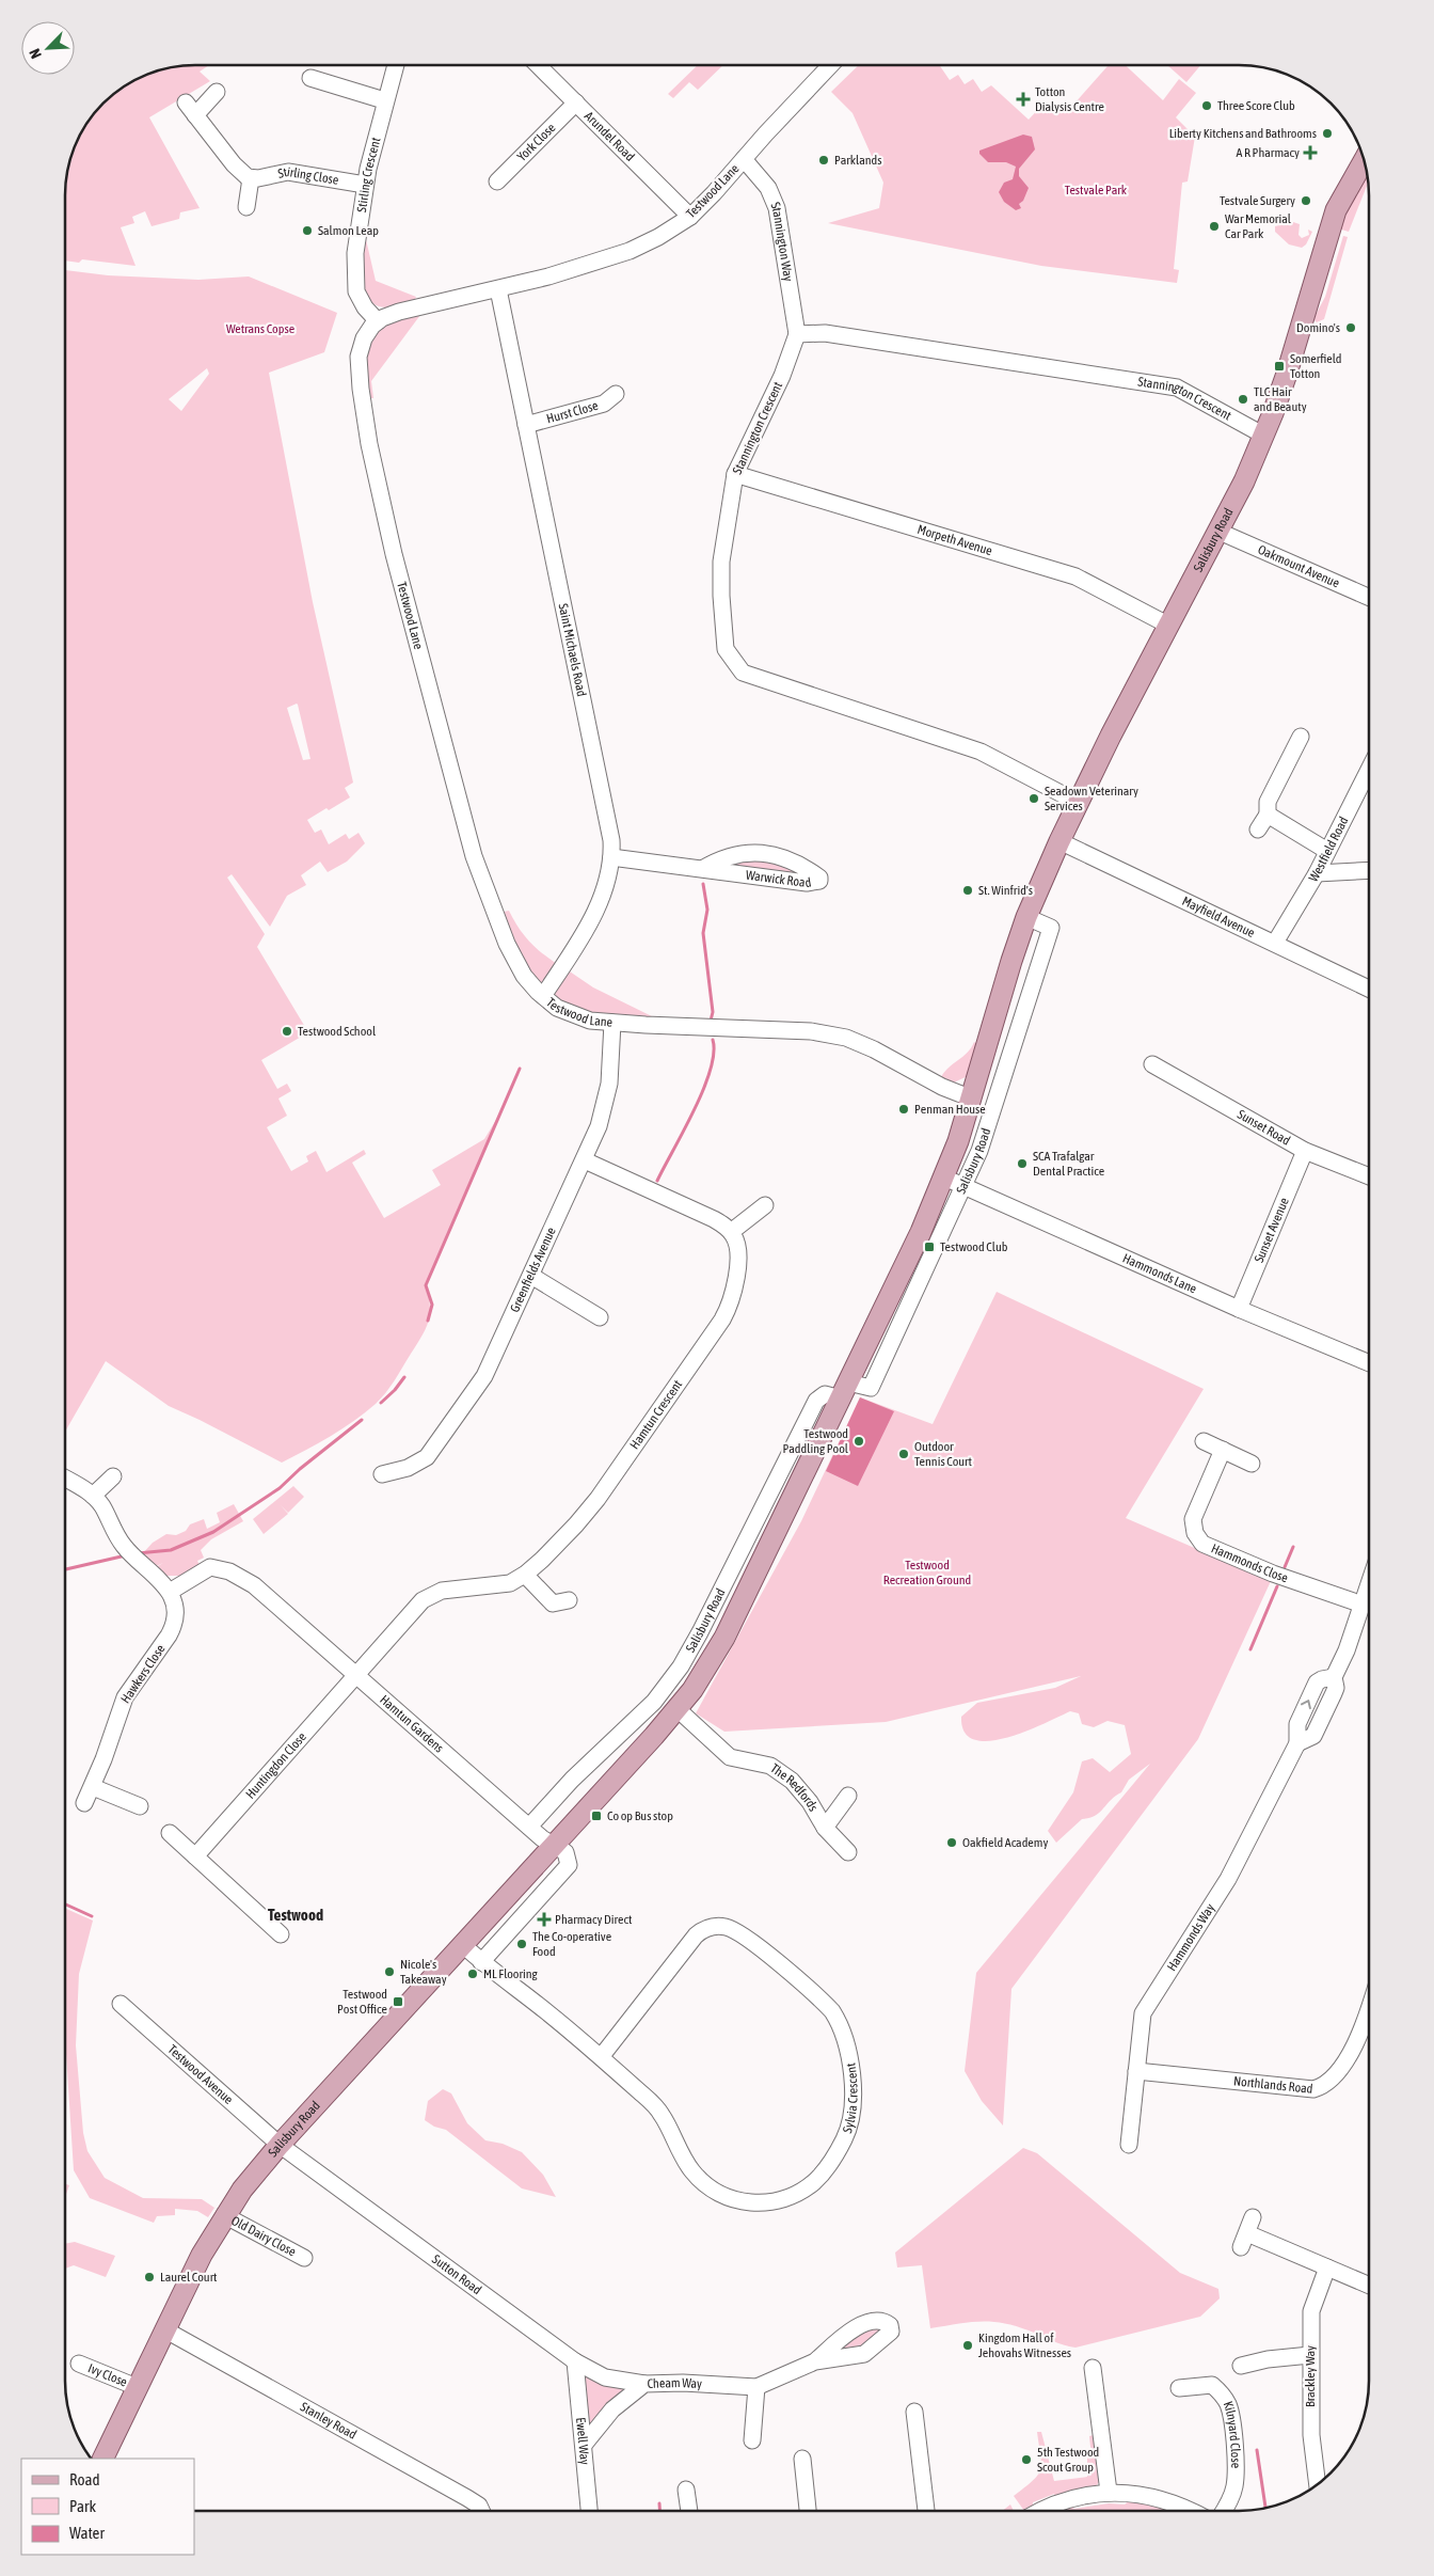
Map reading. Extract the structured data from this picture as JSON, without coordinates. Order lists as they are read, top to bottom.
{
  "streets": {
    "main road": ["Salisbury Road"],
    "street": [
      "Arundel Road",
      "York Close",
      "Stirling Crescent",
      "Stirling Close",
      "Testwood Lane",
      "Stannington Way",
      "Stannington Crescent",
      "Hurst Close",
      "Morpeth Avenue",
      "Oakmount Avenue",
      "Saint Michaels Road",
      "Westfield Road",
      "Warwick Road",
      "Mayfield Avenue",
      "Sunset Road",
      "Sunset Avenue",
      "Greenfields Avenue",
      "Hammonds Lane",
      "Hamtun Crescent",
      "Hammonds Close",
      "Hawkers Close",
      "Hamtun Gardens",
      "Huntingdon Close",
      "The Redfords",
      "Hammonds Way",
      "Testwood Avenue",
      "Northlands Road",
      "Sylvia Crescent",
      "Old Dairy Close",
      "Sutton Road",
      "Ivy Close",
      "Brackley Way",
      "Cheam Way",
      "Stanley Road",
      "Kilnyard Close",
      "Ewell Way"
    ]
  },
  "crossings": [
    ["Arundel Road", "York Close"],
    ["Arundel Road", "Testwood Lane"],
    ["Stirling Crescent", "Stirling Close"],
    ["Stirling Crescent", "Testwood Lane"],
    ["Testwood Lane", "Stannington Way"],
    ["Testwood Lane", "Salisbury Road"],
    ["Testwood Lane", "Saint Michaels Road"],
    ["Testwood Lane", "Greenfields Avenue"],
    ["Stannington Way", "Stannington Crescent"],
    ["Stannington Crescent", "Morpeth Avenue"],
    ["Stannington Crescent", "Salisbury Road"],
    ["Hurst Close", "Saint Michaels Road"],
    ["Morpeth Avenue", "Salisbury Road"],
    ["Salisbury Road", "Oakmount Avenue"],
    ["Salisbury Road", "Mayfield Avenue"],
    ["Salisbury Road", "Hammonds Lane"],
    ["Salisbury Road", "Hamtun Gardens"],
    ["Salisbury Road", "The Redfords"],
    ["Salisbury Road", "Testwood Avenue"],
    ["Salisbury Road", "Sylvia Crescent"],
    ["Salisbury Road", "Old Dairy Close"],
    ["Salisbury Road", "Sutton Road"],
    ["Salisbury Road", "Ivy Close"],
    ["Salisbury Road", "Stanley Road"],
    ["Saint Michaels Road", "Warwick Road"],
    ["Westfield Road", "Mayfield Avenue"],
    ["Sunset Road", "Sunset Avenue"],
    ["Sunset Avenue", "Hammonds Lane"],
    ["Hamtun Crescent", "Hamtun Gardens"],
    ["Hamtun Crescent", "Huntingdon Close"],
    ["Hammonds Close", "Hammonds Way"],
    ["Hawkers Close", "Hamtun Gardens"],
    ["Hamtun Gardens", "Huntingdon Close"],
    ["Hammonds Way", "Northlands Road"],
    ["Testwood Avenue", "Sutton Road"],
    ["Sutton Road", "Cheam Way"],
    ["Sutton Road", "Ewell Way"],
    ["Cheam Way", "Ewell Way"]
  ],
  "districts": ["Testwood"],
  "parks": ["Testvale Park", "Wetrans Copse", "Testwood Recreation Ground"],
  "places": {
    "health": ["Totton Dialysis Centre", "A R Pharmacy", "Pharmacy Direct"],
    "other": [
      "Three Score Club",
      "Liberty Kitchens and Bathrooms",
      "Parklands",
      "Testvale Surgery",
      "War Memorial Car Park",
      "Salmon Leap",
      "Domino's",
      "TLC Hair and Beauty",
      "Seadown Veterinary Services",
      "St. Winfrid's",
      "Testwood School",
      "Penman House",
      "SCA Trafalgar Dental Practice",
      "Testwood Paddling Pool",
      "Outdoor Tennis Court",
      "Oakfield Academy",
      "The Co-operative Food",
      "Nicole's Takeaway",
      "ML Flooring",
      "Laurel Court",
      "Kingdom Hall of Jehovahs Witnesses",
      "5th Testwood Scout Group"
    ],
    "transit": [
      "Somerfield Totton",
      "Testwood Club",
      "Co op Bus stop",
      "Testwood Post Office"
    ]
  },
  "legend": ["Road", "Park", "Water"],
  "north": "bottom left"
}
